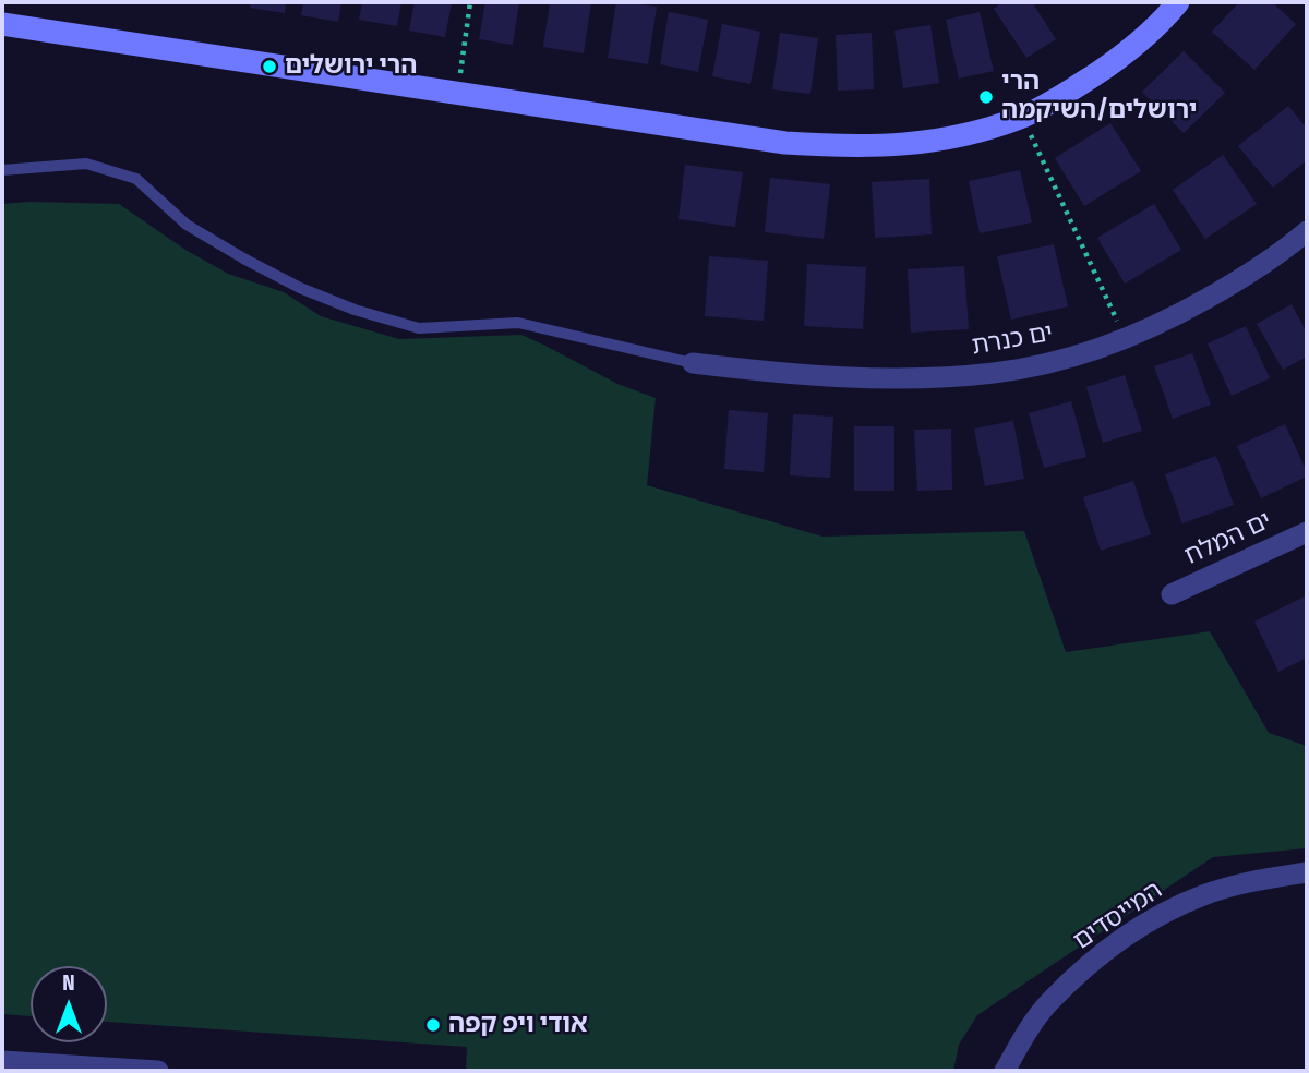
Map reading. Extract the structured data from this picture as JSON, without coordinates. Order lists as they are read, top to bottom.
{
  "streets": {
    "street": ["ים כנרת", "ים המלח", "המייסדים"]
  },
  "places": ["הרי ירושלים", "הרי ירושלים/השיקמה", "אודי ויפ קפה"],
  "north": "top"
}
